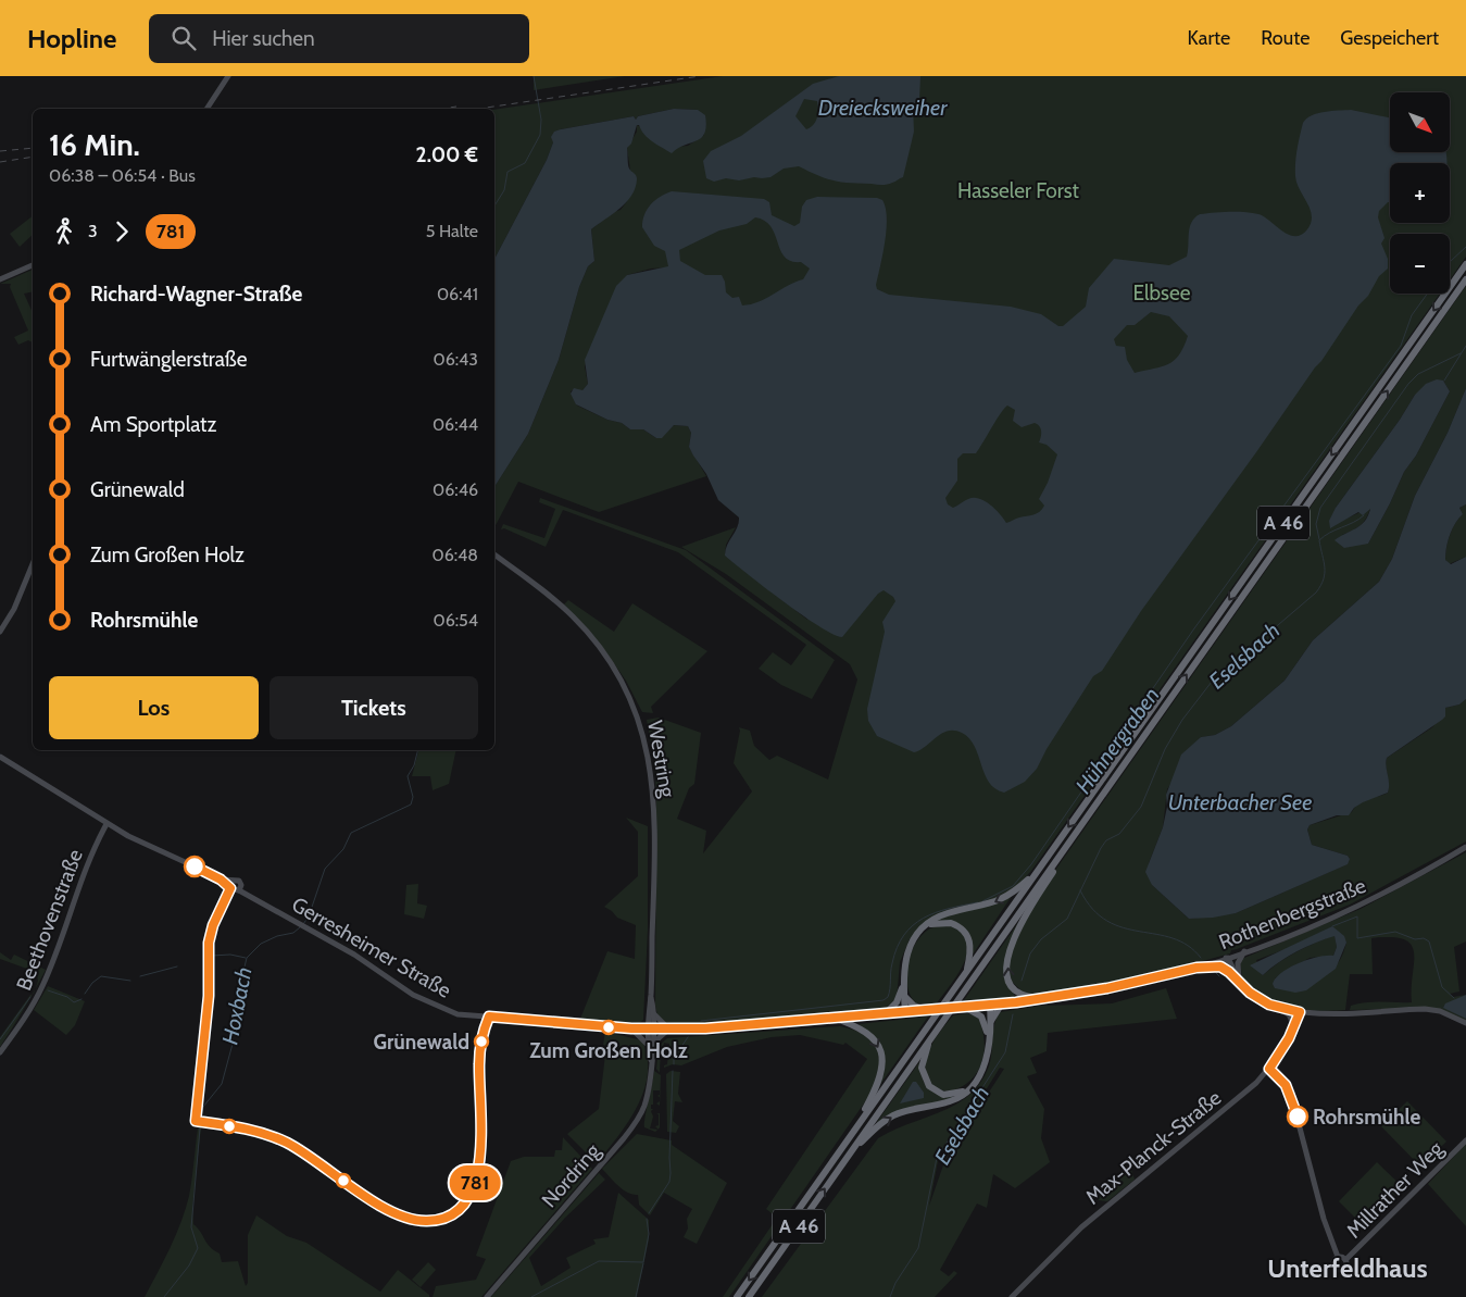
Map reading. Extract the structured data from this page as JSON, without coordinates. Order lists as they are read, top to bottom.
{
  "streets": {
    "highway": ["A 46"],
    "main road": [
      "Westring",
      "Rothenbergstraße",
      "Beethovenstraße",
      "Gerresheimer Straße",
      "Max-Planck-Straße",
      "Nordring",
      "Millrather Weg"
    ]
  },
  "crossings": [
    ["Westring", "Gerresheimer Straße"],
    ["Westring", "Nordring"],
    ["Rothenbergstraße", "Gerresheimer Straße"],
    ["Gerresheimer Straße", "Nordring"]
  ],
  "districts": ["Unterfeldhaus"],
  "water": [
    "Dreiecksweiher",
    "Eselsbach",
    "Hühnergraben",
    "Unterbacher See",
    "Hoxbach"
  ],
  "parks": ["Hasseler Forst", "Elbsee"],
  "places": ["Zum Großen Holz", "Grünewald", "Rohrsmühle"],
  "lines": ["bus line 781"],
  "north": "bottom right",
  "page": {
    "header": "Hopline",
    "search": "Hier suchen",
    "nav": ["Karte", "Route", "Gespeichert"],
    "on_map": "781",
    "map_buttons": ["+", "−"],
    "heading": ["16 Min.", "06:38 – 06:54 · Bus", "2.00 €"],
    "legs": ["3", "781", "5 Halte"],
    "list": [
      {
        "name": "Richard-Wagner-Straße",
        "value": "06:41"
      },
      {
        "name": "Furtwänglerstraße",
        "value": "06:43"
      },
      {
        "name": "Am Sportplatz",
        "value": "06:44"
      },
      {
        "name": "Grünewald",
        "value": "06:46"
      },
      {
        "name": "Zum Großen Holz",
        "value": "06:48"
      },
      {
        "name": "Rohrsmühle",
        "value": "06:54"
      }
    ],
    "buttons": ["Los", "Tickets"]
  }
}
